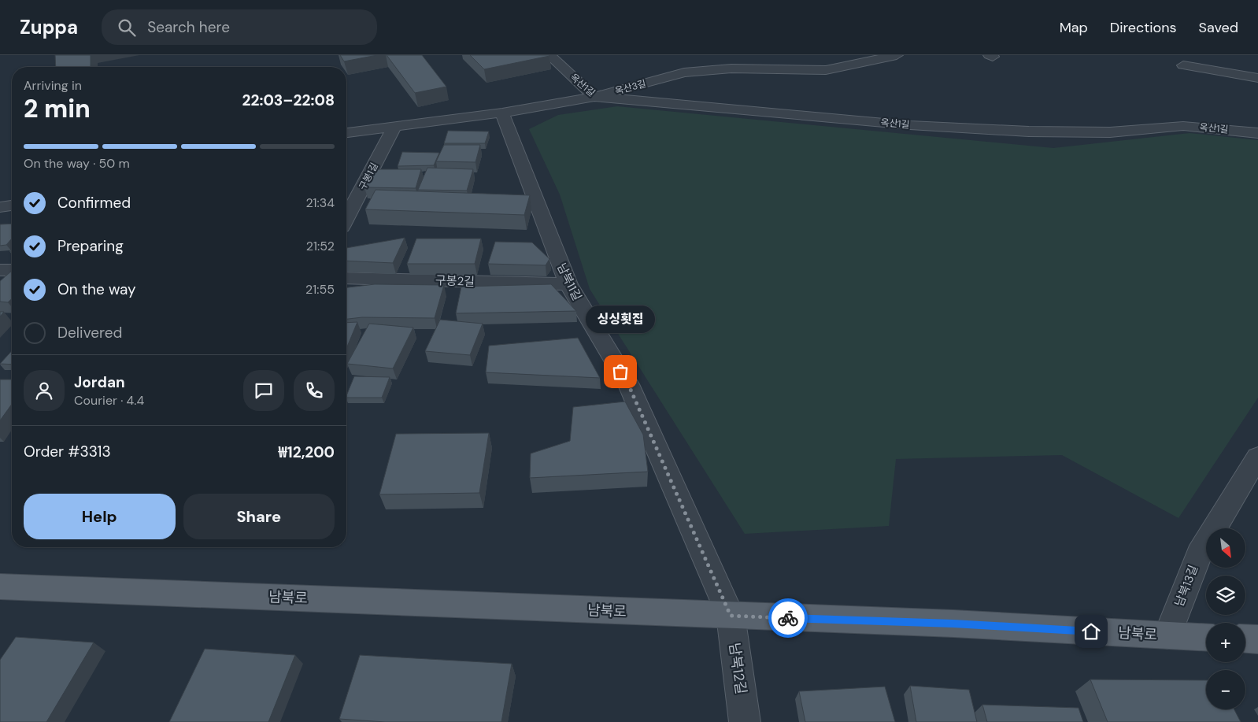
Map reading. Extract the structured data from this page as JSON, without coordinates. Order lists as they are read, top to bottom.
{
  "streets": {
    "main road": ["남북로"],
    "street": [
      "옥산1길",
      "옥산3길",
      "구봉1길",
      "구봉2길",
      "남북11길",
      "남북13길",
      "남북12길"
    ]
  },
  "crossings": [
    ["옥산1길", "옥산3길"],
    ["옥산3길", "구봉1길"],
    ["옥산3길", "남북11길"],
    ["구봉2길", "남북11길"],
    ["남북11길", "남북로"],
    ["남북11길", "남북12길"],
    ["남북13길", "남북로"],
    ["남북로", "남북12길"]
  ],
  "places": ["싱싱횟집"],
  "north": "bottom right",
  "page": {
    "header": "Zuppa",
    "search": "Search here",
    "nav": ["Map", "Directions", "Saved"],
    "heading": ["2 min", "Arriving in", "22:03–22:08"],
    "panel": [
      "Jordan",
      "Courier · 4.4",
      "Order #3313",
      "₩12,200"
    ],
    "bar": "On the way · 50 m",
    "list": [
      ["Confirmed", "21:34"],
      ["Preparing", "21:52"],
      ["On the way", "21:55"],
      "Delivered"
    ],
    "bubble": "싱싱횟집",
    "buttons": ["Help", "Share"],
    "map_buttons": ["+", "−"]
  }
}
